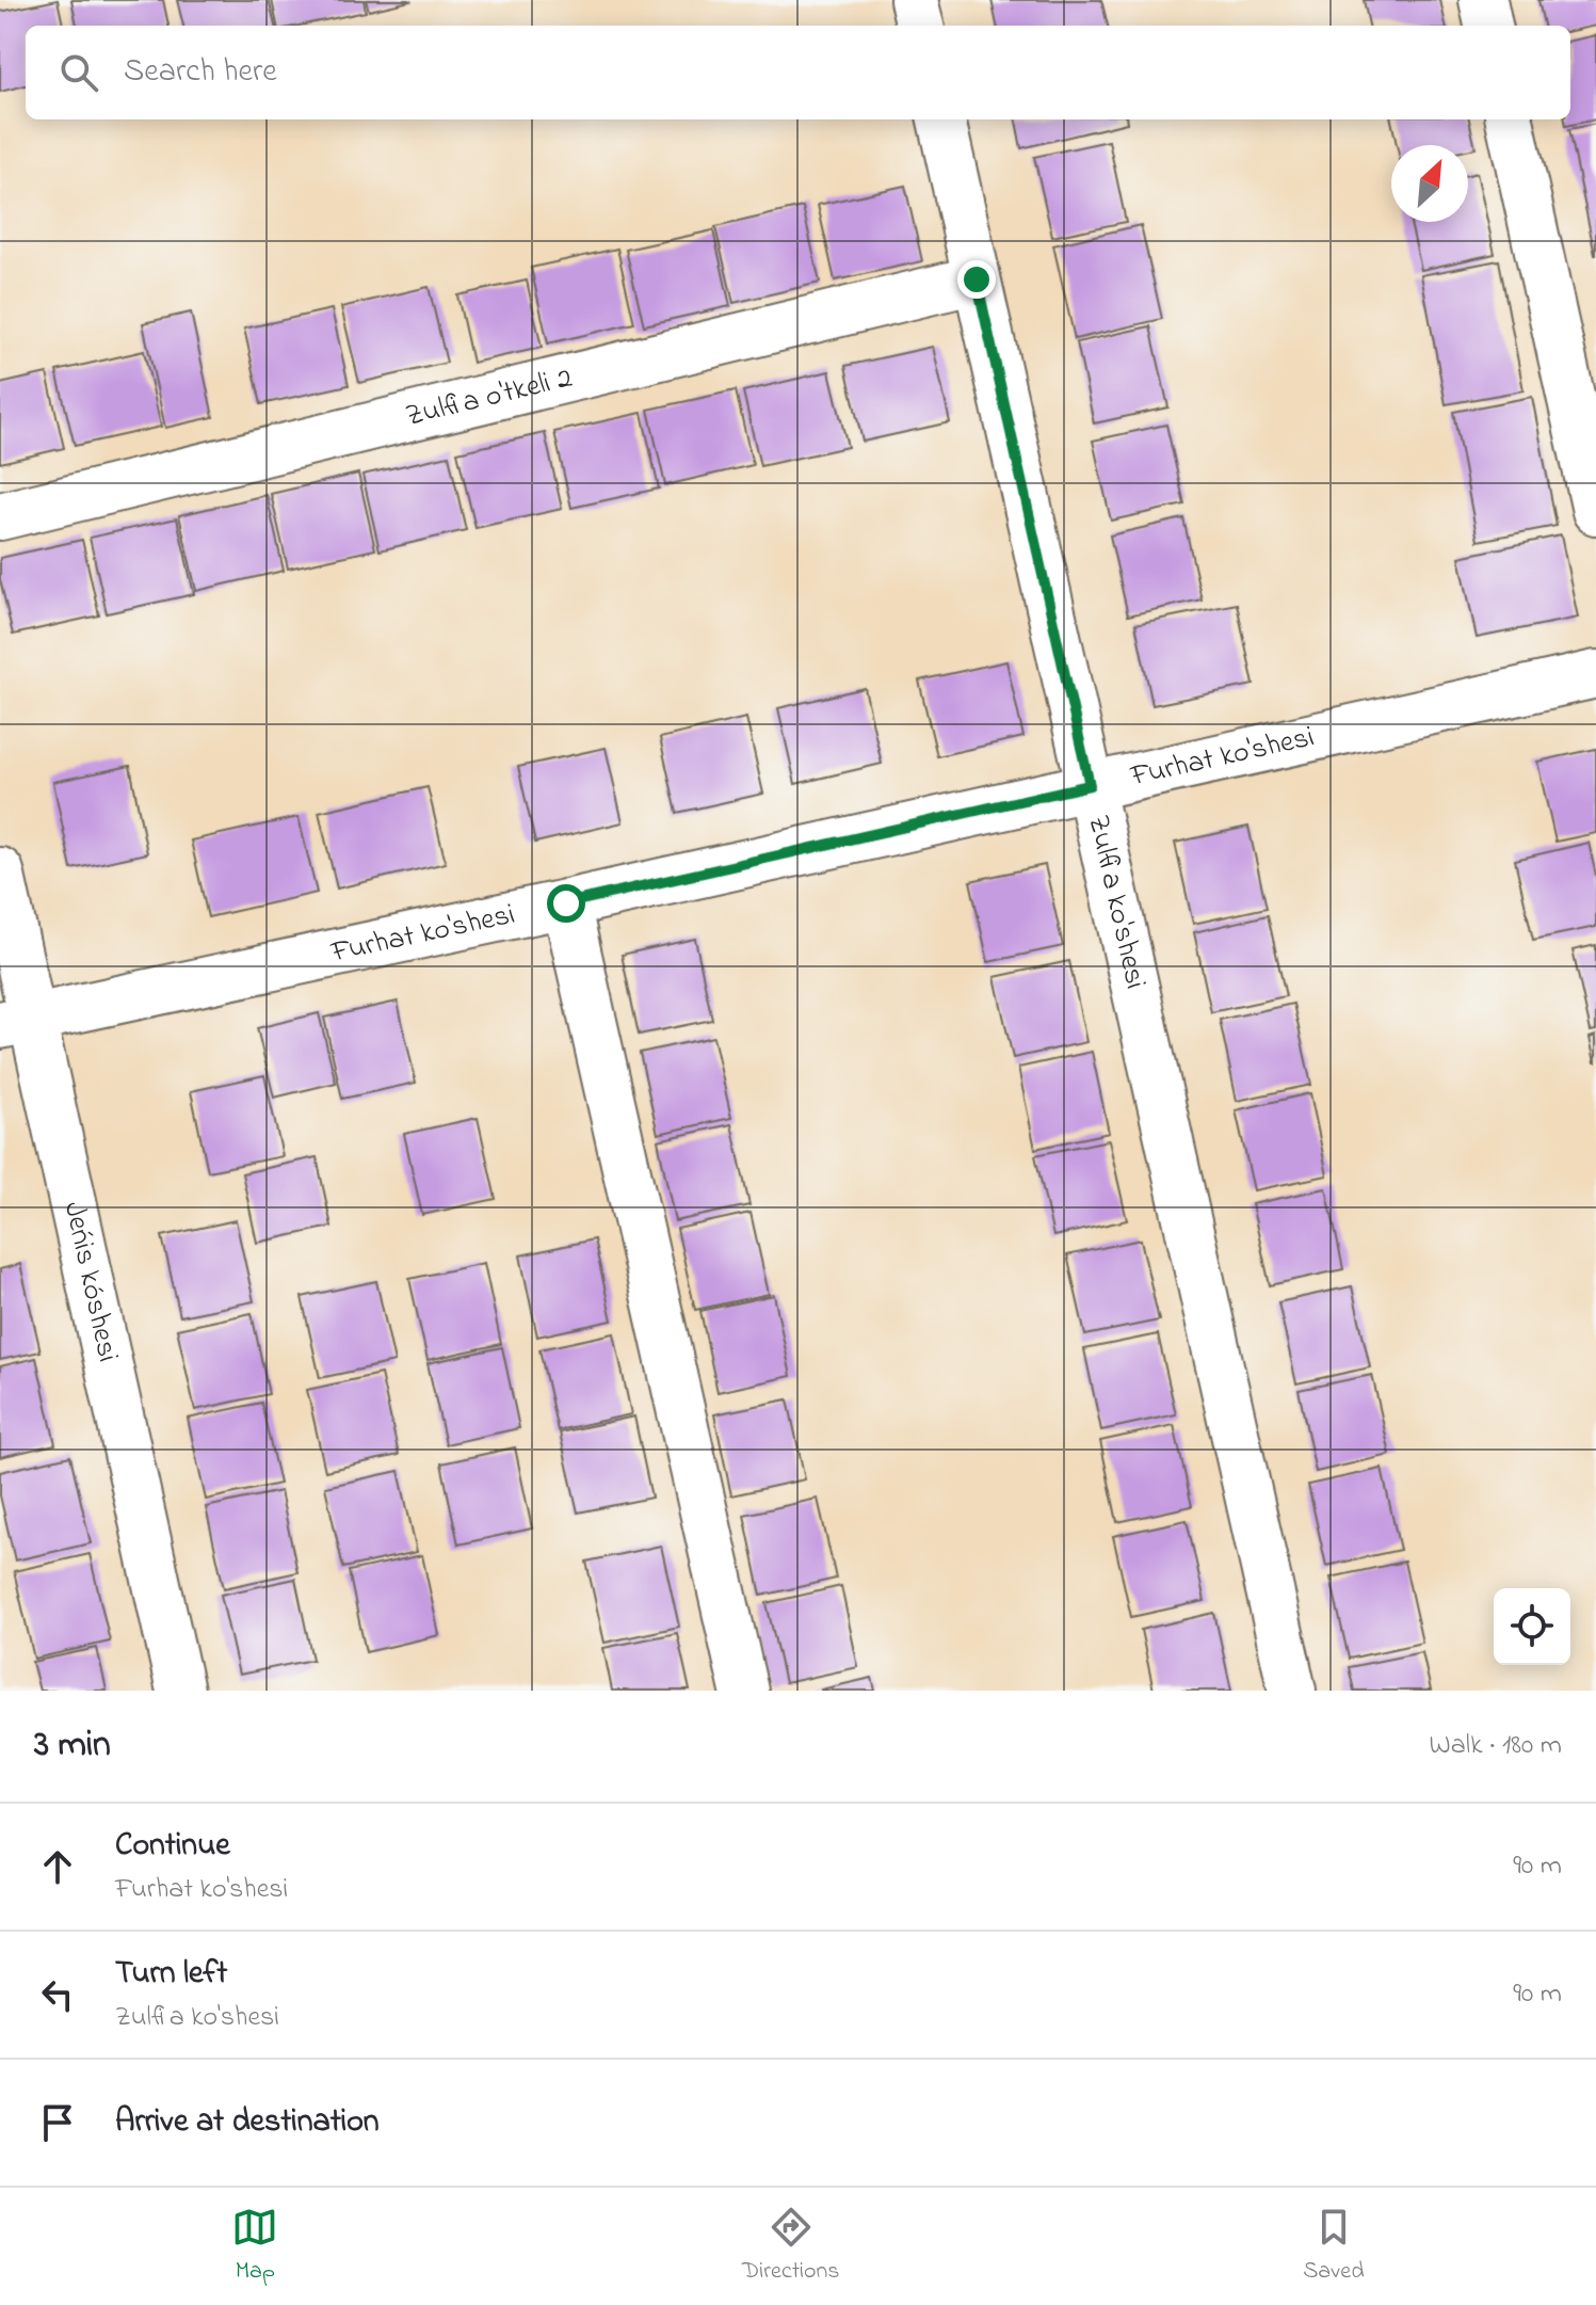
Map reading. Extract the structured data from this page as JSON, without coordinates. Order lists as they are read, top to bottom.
{
  "streets": {
    "street": [
      "Zulfia o'tkeli 2",
      "Furhat ko'shesi",
      "Zulfia ko'shesi",
      "Jeńis kóshesi"
    ]
  },
  "crossings": [
    ["Zulfia o'tkeli 2", "Zulfia ko'shesi"],
    ["Furhat ko'shesi", "Zulfia ko'shesi"],
    ["Furhat ko'shesi", "Jeńis kóshesi"]
  ],
  "north": "top right",
  "page": {
    "search": "Search here",
    "heading": ["3 min", "Walk · 180 m"],
    "list": [
      ["Continue", "Furhat ko'shesi", "90 m"],
      ["Turn left", "Zulfia ko'shesi", "90 m"],
      "Arrive at destination"
    ],
    "nav": ["Map", "Directions", "Saved"]
  }
}
